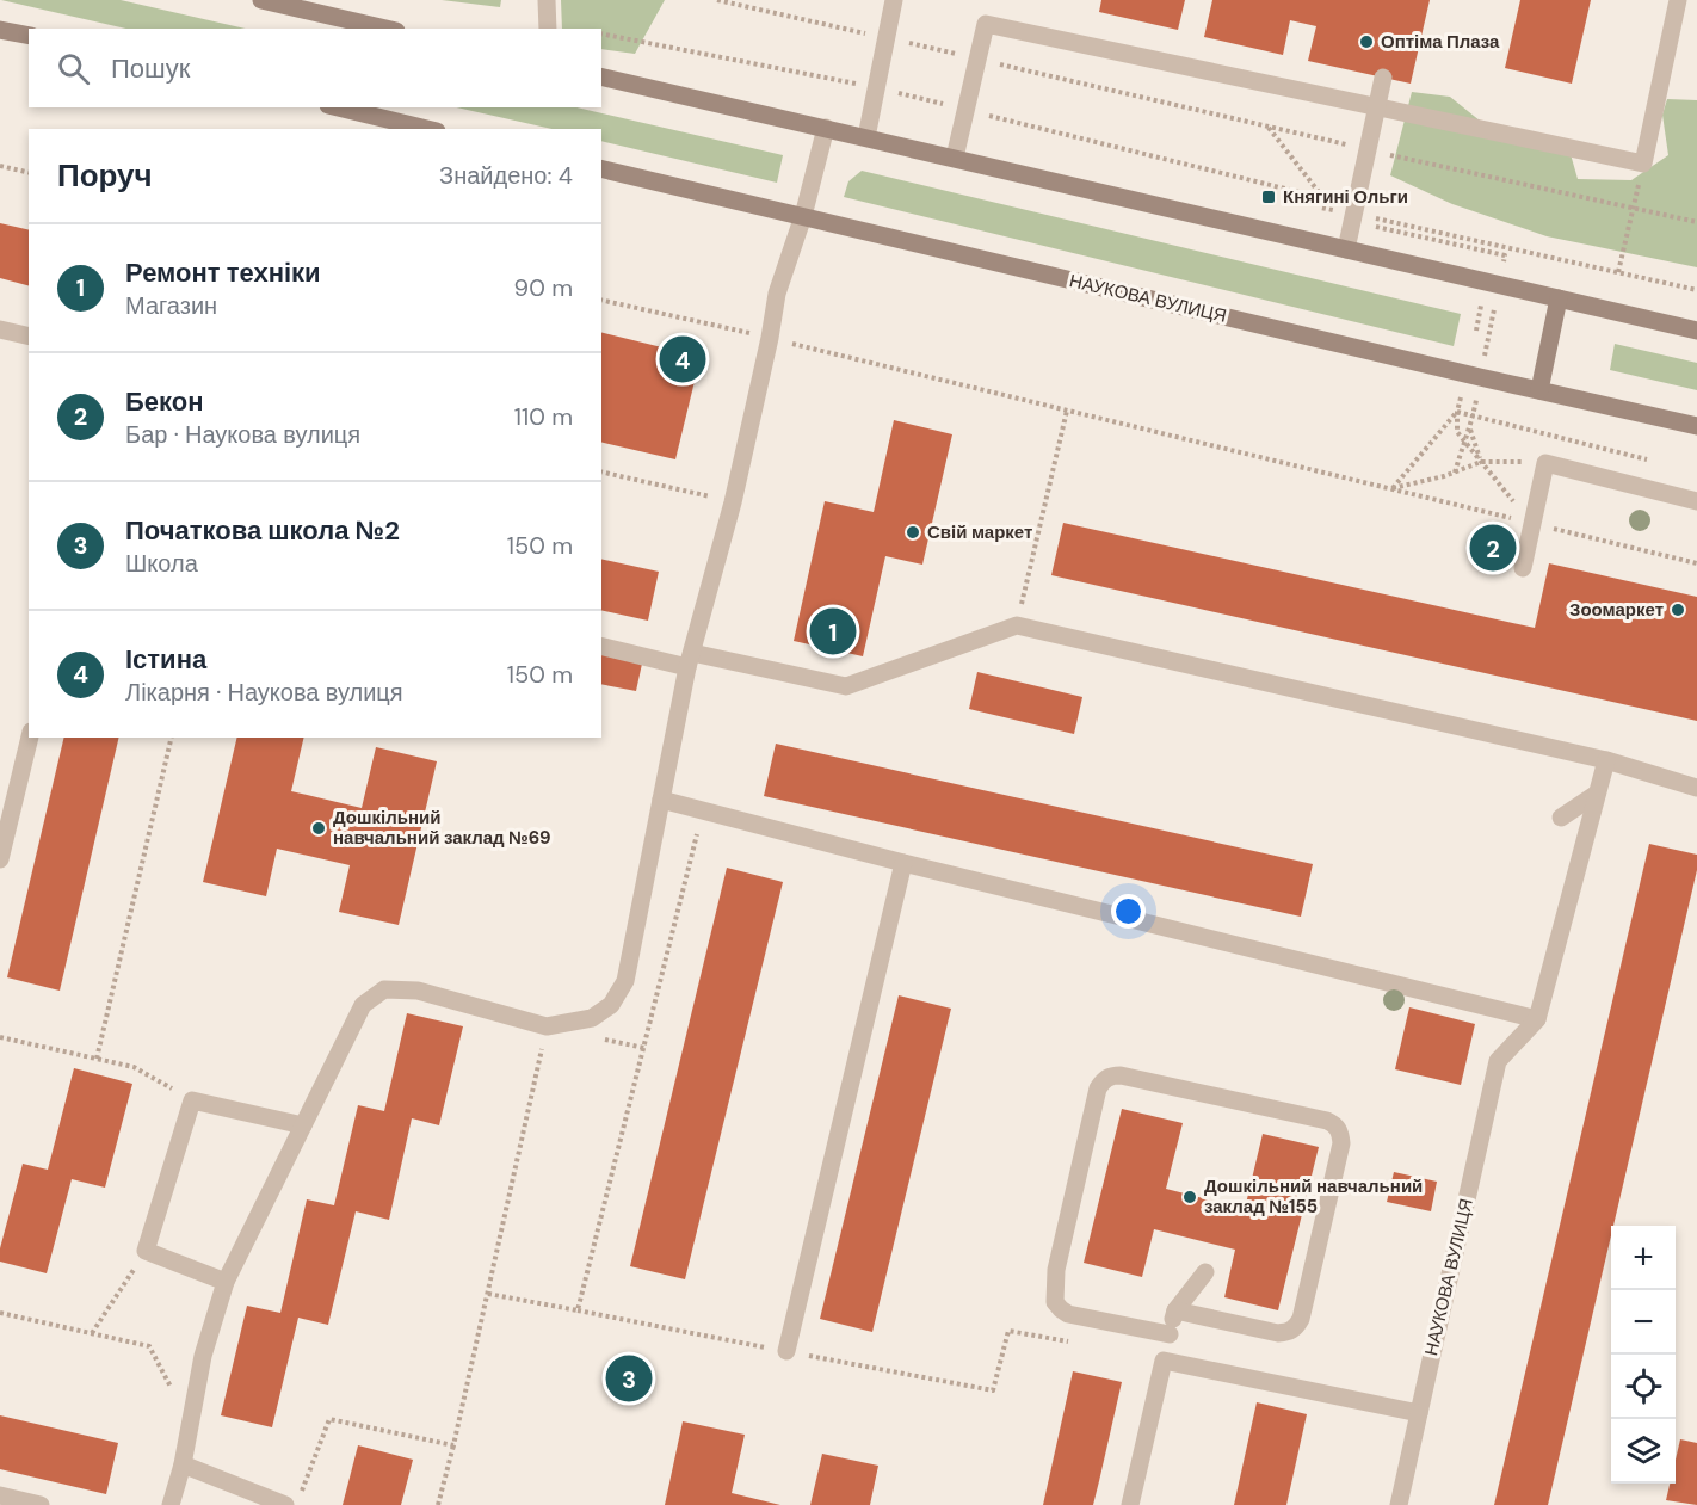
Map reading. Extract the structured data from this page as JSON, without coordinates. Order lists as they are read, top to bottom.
{
  "streets": {
    "main road": ["НАУКОВА ВУЛИЦЯ"]
  },
  "places": {
    "other": [
      "Оптіма Плаза",
      "Свiй маркет",
      "Зоомаркет",
      "Дошкільний навчальний заклад №69",
      "Дошкільний навчальний заклад №155"
    ],
    "transit": ["Княгині Ольги"]
  },
  "page": {
    "search": "Пошук",
    "heading": ["Поруч", "Знайдено: 4"],
    "list": [
      {
        "mark": "1",
        "name": "Ремонт техніки",
        "note": "Магазин",
        "value": "90 m"
      },
      {
        "mark": "2",
        "name": "Бекон",
        "note": "Бар · Наукова вулиця",
        "value": "110 m"
      },
      {
        "mark": "3",
        "name": "Початкова школа №2",
        "note": "Школа",
        "value": "150 m"
      },
      {
        "mark": "4",
        "name": "Істина",
        "note": "Лікарня · Наукова вулиця",
        "value": "150 m"
      }
    ],
    "pins": [
      "4",
      "2",
      "1",
      "3"
    ],
    "map_buttons": ["+", "−"]
  }
}
